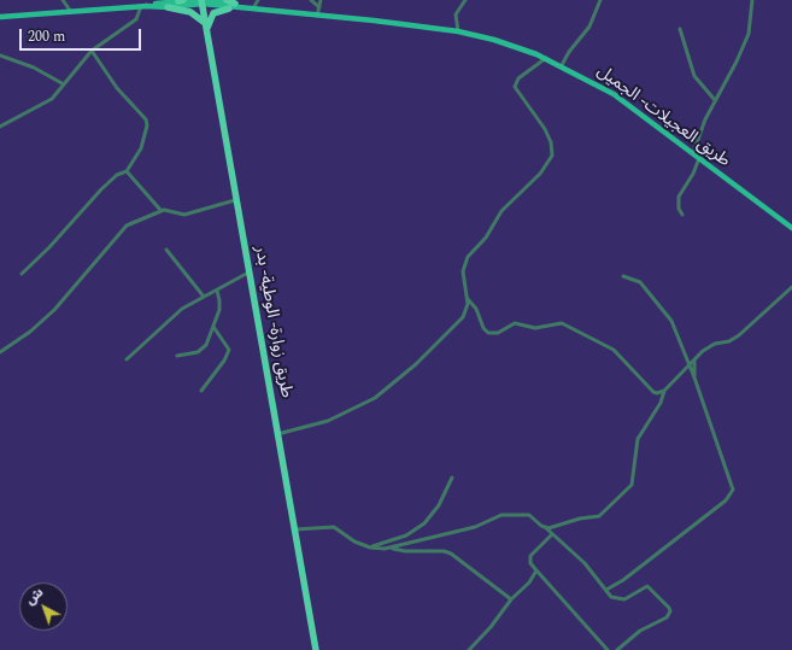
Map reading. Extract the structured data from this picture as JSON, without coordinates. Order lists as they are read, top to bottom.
{
  "streets": {
    "highway": ["طريق زوارة- الوطية- بدر"],
    "main road": ["طريق العجيلات- الجميل"]
  },
  "crossings": [
    ["طريق العجيلات- الجميل", "طريق زوارة- الوطية- بدر"]
  ],
  "scale_bar": "200 m",
  "north": "top left"
}
